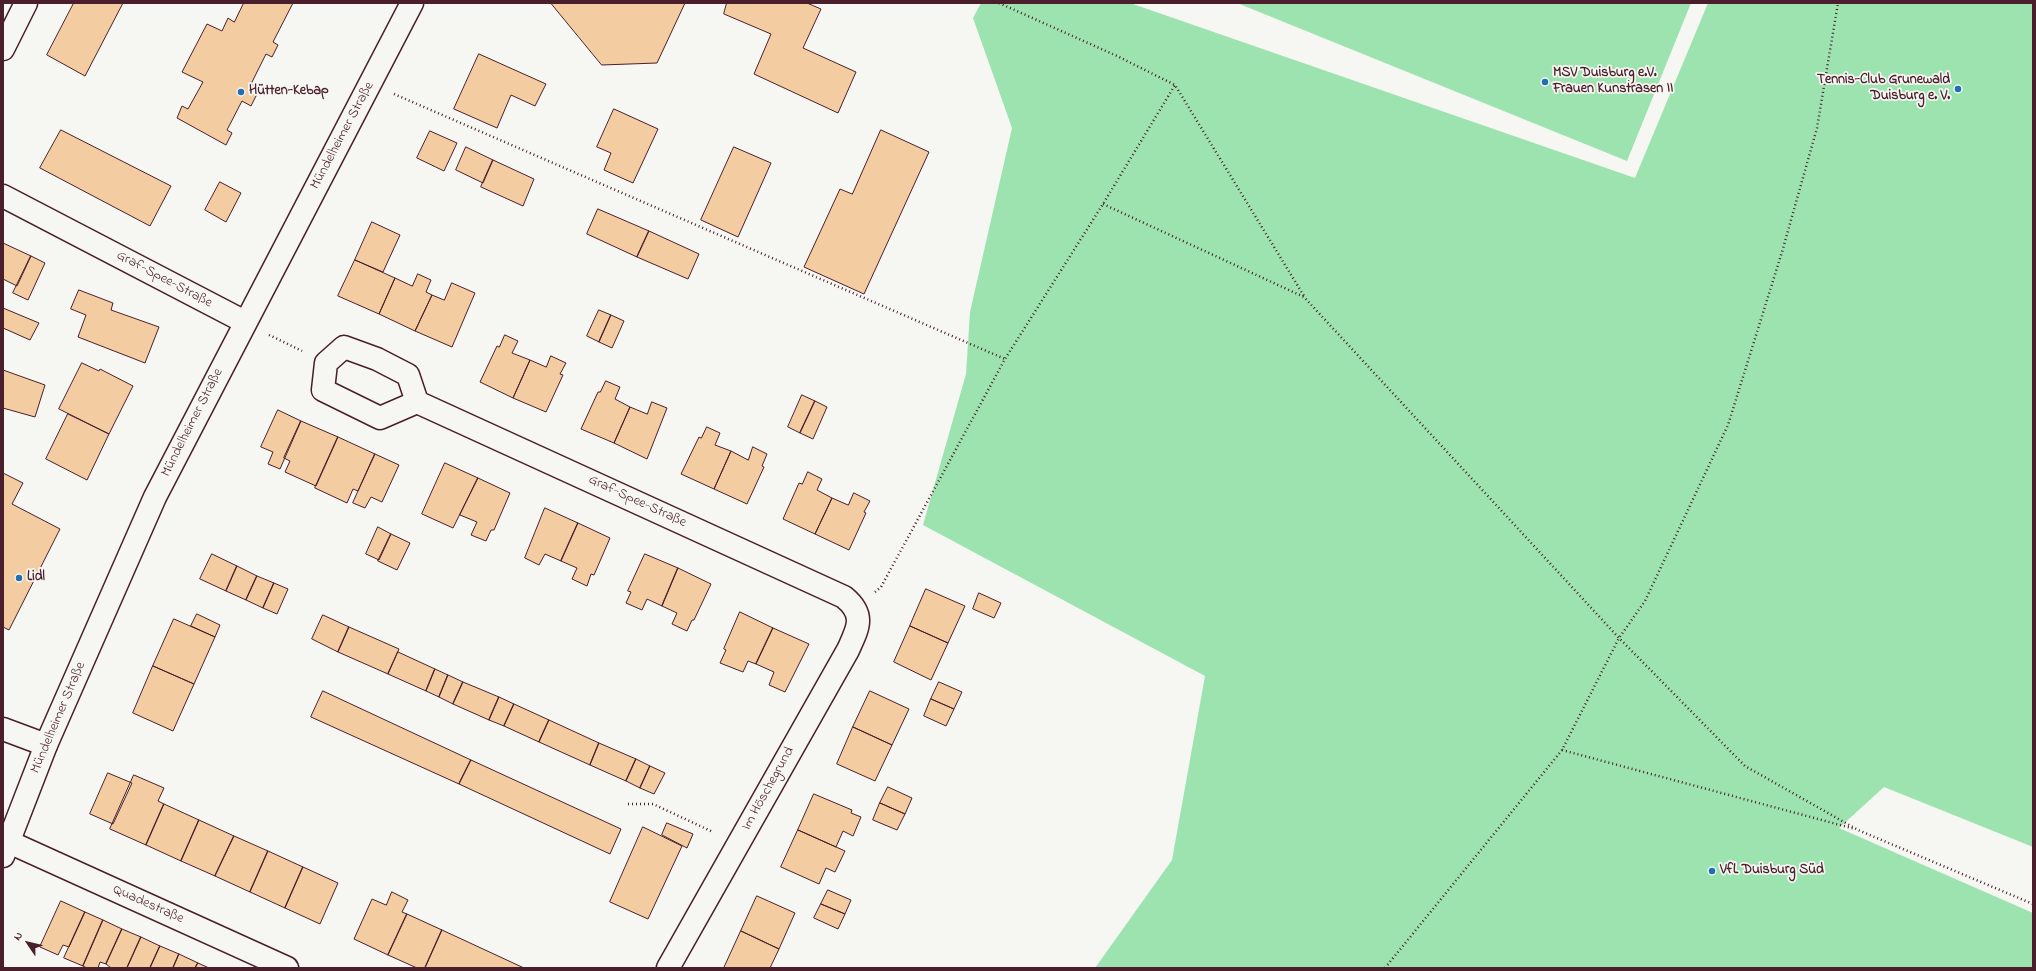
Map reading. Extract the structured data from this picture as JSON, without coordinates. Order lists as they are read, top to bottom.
{
  "streets": {
    "street": [
      "Mündelheimer Straße",
      "Graf-Spee-Straße",
      "Im Höschegrund",
      "Quadestraße"
    ]
  },
  "crossings": [
    ["Mündelheimer Straße", "Graf-Spee-Straße"],
    ["Mündelheimer Straße", "Quadestraße"],
    ["Graf-Spee-Straße", "Im Höschegrund"]
  ],
  "places": [
    "MSV Duisburg e.V. Frauen Kunstrasen II",
    "Tennis-Club Grunewald Duisburg e. V.",
    "Hütten-Kebap",
    "Lidl",
    "VfL Duisburg Süd"
  ],
  "north": "top left"
}
